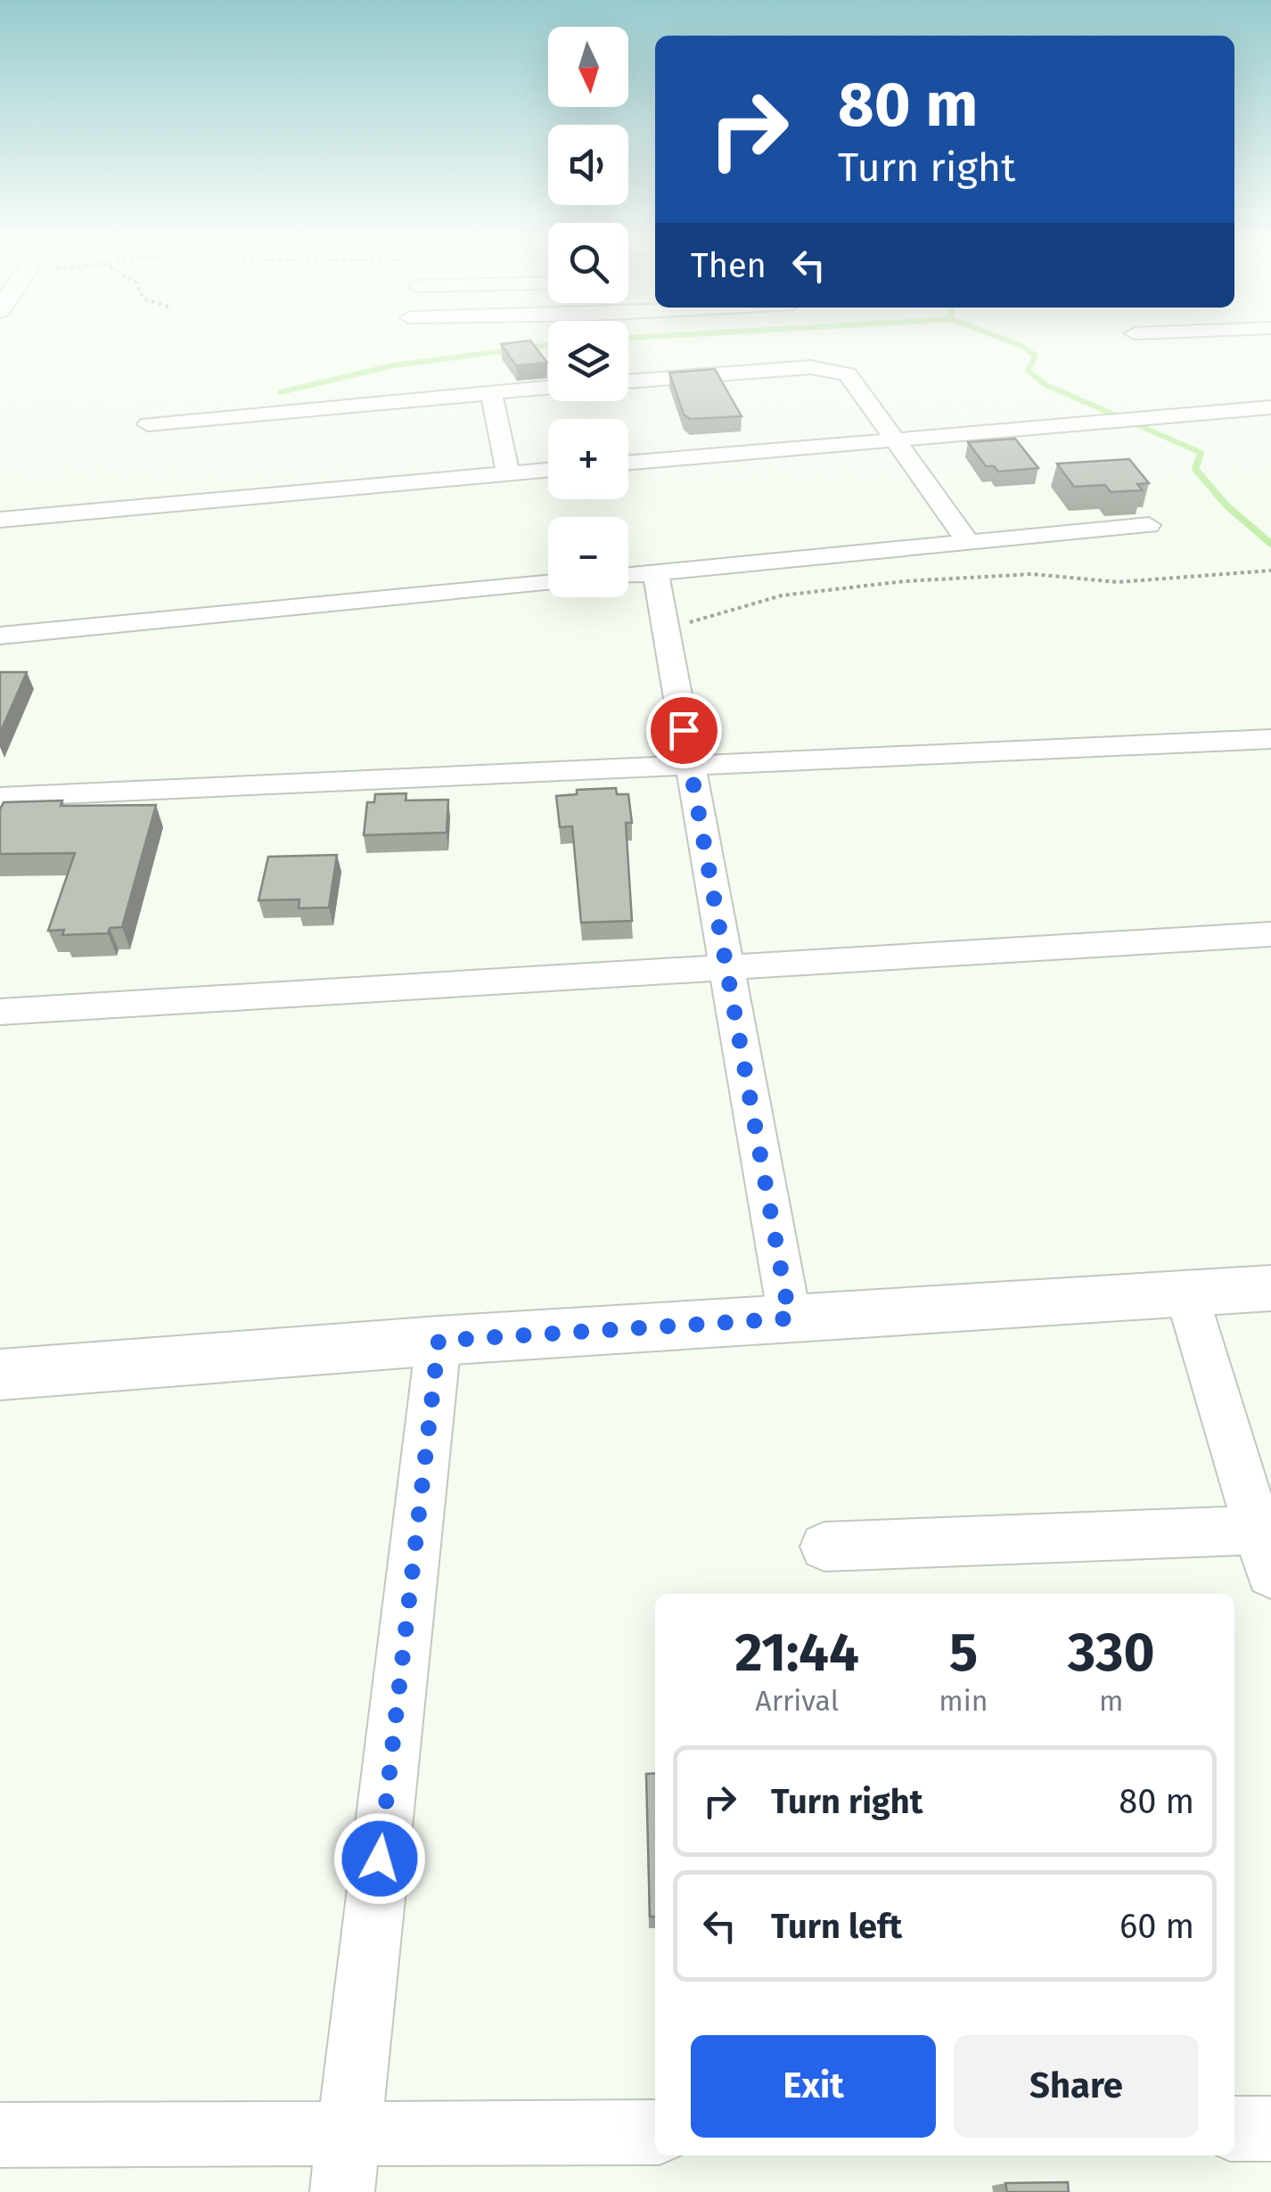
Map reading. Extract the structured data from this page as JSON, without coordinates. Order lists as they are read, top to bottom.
{
  "north": "bottom",
  "page": {
    "map_buttons": ["+", "−"],
    "turn": ["80 m", "Turn right"],
    "then": "Then",
    "eta": [
      "21:44",
      "Arrival",
      "5",
      "min",
      "330",
      "m"
    ],
    "list": [
      {
        "name": "Turn right",
        "value": "80 m"
      },
      {
        "name": "Turn left",
        "value": "60 m"
      }
    ],
    "buttons": ["Exit", "Share"]
  }
}
